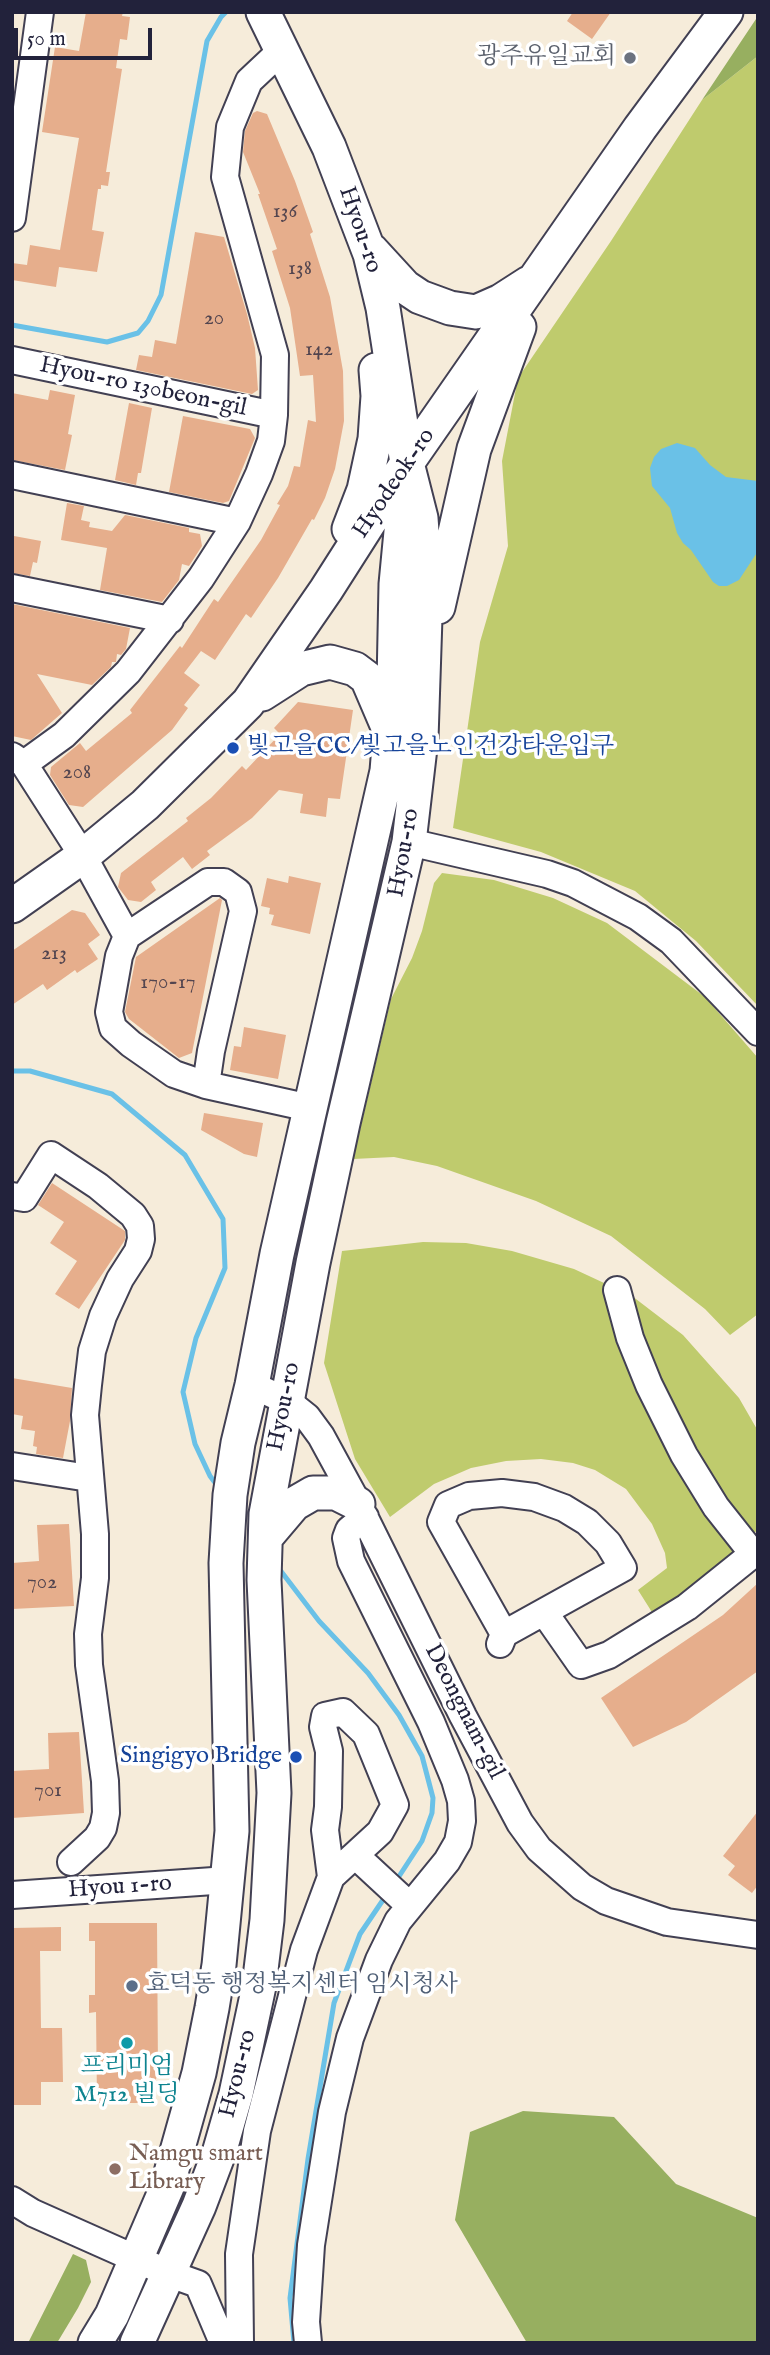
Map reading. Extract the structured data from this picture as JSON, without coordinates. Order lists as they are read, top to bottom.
{
  "streets": {
    "main road": ["Hyou-ro", "Hyodeok-ro"],
    "street": ["Hyou-ro 130beon-gil", "Deongnam-gil", "Hyou 1-ro"]
  },
  "crossings": [
    ["Hyou-ro", "Hyou-ro 130beon-gil"],
    ["Hyou-ro", "Hyodeok-ro"],
    ["Hyou-ro", "Deongnam-gil"],
    ["Hyou-ro", "Hyou 1-ro"]
  ],
  "places": [
    "광주유일교회",
    "빛고을CC/빛고을노인건강타운입구",
    "Singigyo Bridge",
    "효덕동 행정복지센터 임시청사",
    "프리미엄 M712 빌딩",
    "Namgu smart Library"
  ],
  "house_numbers": [
    "136",
    "138",
    "20",
    "142",
    "208",
    "213",
    "170-17",
    "702",
    "701"
  ],
  "scale_bar": "50 m"
}
